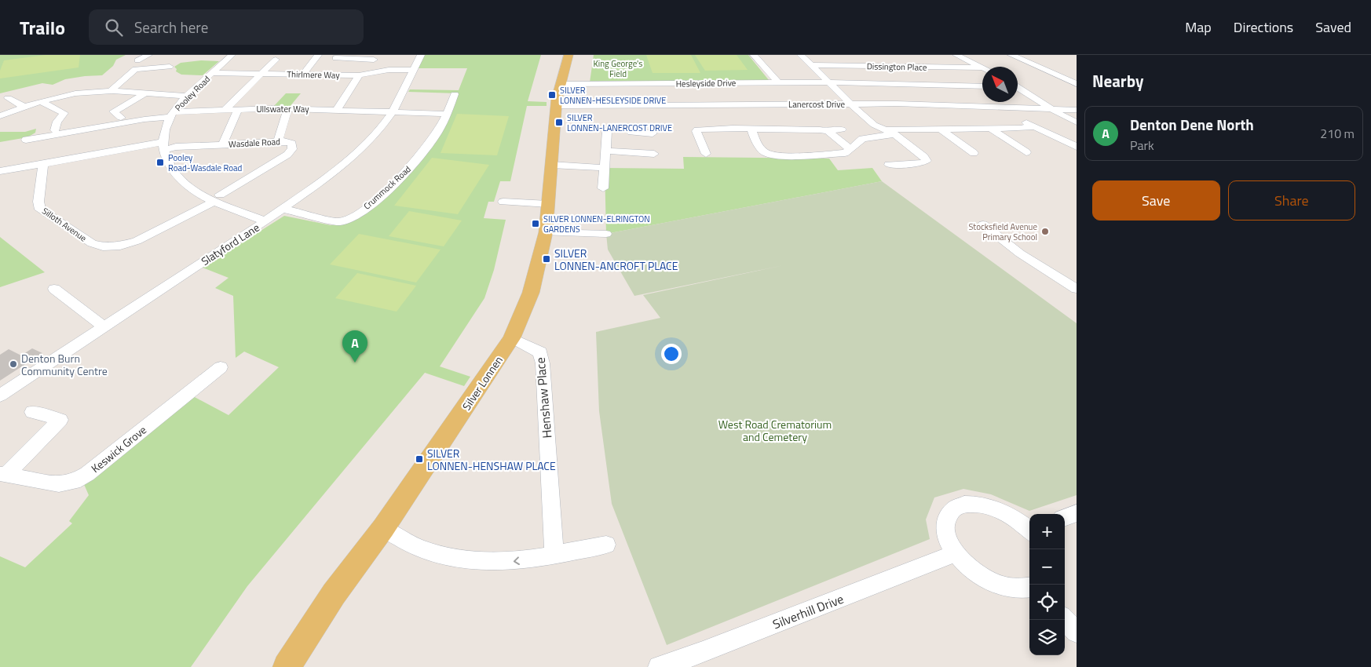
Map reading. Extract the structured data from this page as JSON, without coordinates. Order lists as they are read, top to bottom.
{
  "streets": {
    "main road": ["Silver Lonnen"],
    "street": [
      "Dissington Place",
      "Thirlmere Way",
      "Hesleyside Drive",
      "Pooley Road",
      "Lanercost Drive",
      "Ullswater Way",
      "Wasdale Road",
      "Crummock Road",
      "Silloth Avenue",
      "Slatyford Lane",
      "Henshaw Place",
      "Keswick Grove",
      "Silverhill Drive"
    ]
  },
  "crossings": [
    ["Thirlmere Way", "Pooley Road"],
    ["Thirlmere Way", "Slatyford Lane"],
    ["Hesleyside Drive", "Silver Lonnen"],
    ["Pooley Road", "Ullswater Way"],
    ["Pooley Road", "Wasdale Road"],
    ["Lanercost Drive", "Silver Lonnen"],
    ["Ullswater Way", "Crummock Road"],
    ["Ullswater Way", "Slatyford Lane"],
    ["Crummock Road", "Slatyford Lane"],
    ["Silver Lonnen", "Henshaw Place"]
  ],
  "parks": ["King George's Field", "West Road Crematorium and Cemetery"],
  "places": {
    "transit": [
      "SILVER LONNEN-HESLEYSIDE DRIVE",
      "SILVER LONNEN-LANERCOST DRIVE",
      "Pooley Road-Wasdale Road",
      "SILVER LONNEN-ELRINGTON GARDENS",
      "SILVER LONNEN-ANCROFT PLACE",
      "SILVER LONNEN-HENSHAW PLACE"
    ],
    "other": ["Stocksfield Avenue Primary School", "Denton Burn Community Centre"]
  },
  "north": "top left",
  "page": {
    "header": "Trailo",
    "search": "Search here",
    "nav": ["Map", "Directions", "Saved"],
    "heading": "Nearby",
    "list": [
      {
        "mark": "A",
        "name": "Denton Dene North",
        "note": "Park",
        "value": "210 m"
      }
    ],
    "buttons": ["Save", "Share"],
    "pins": "A",
    "map_buttons": ["+", "−"]
  }
}
